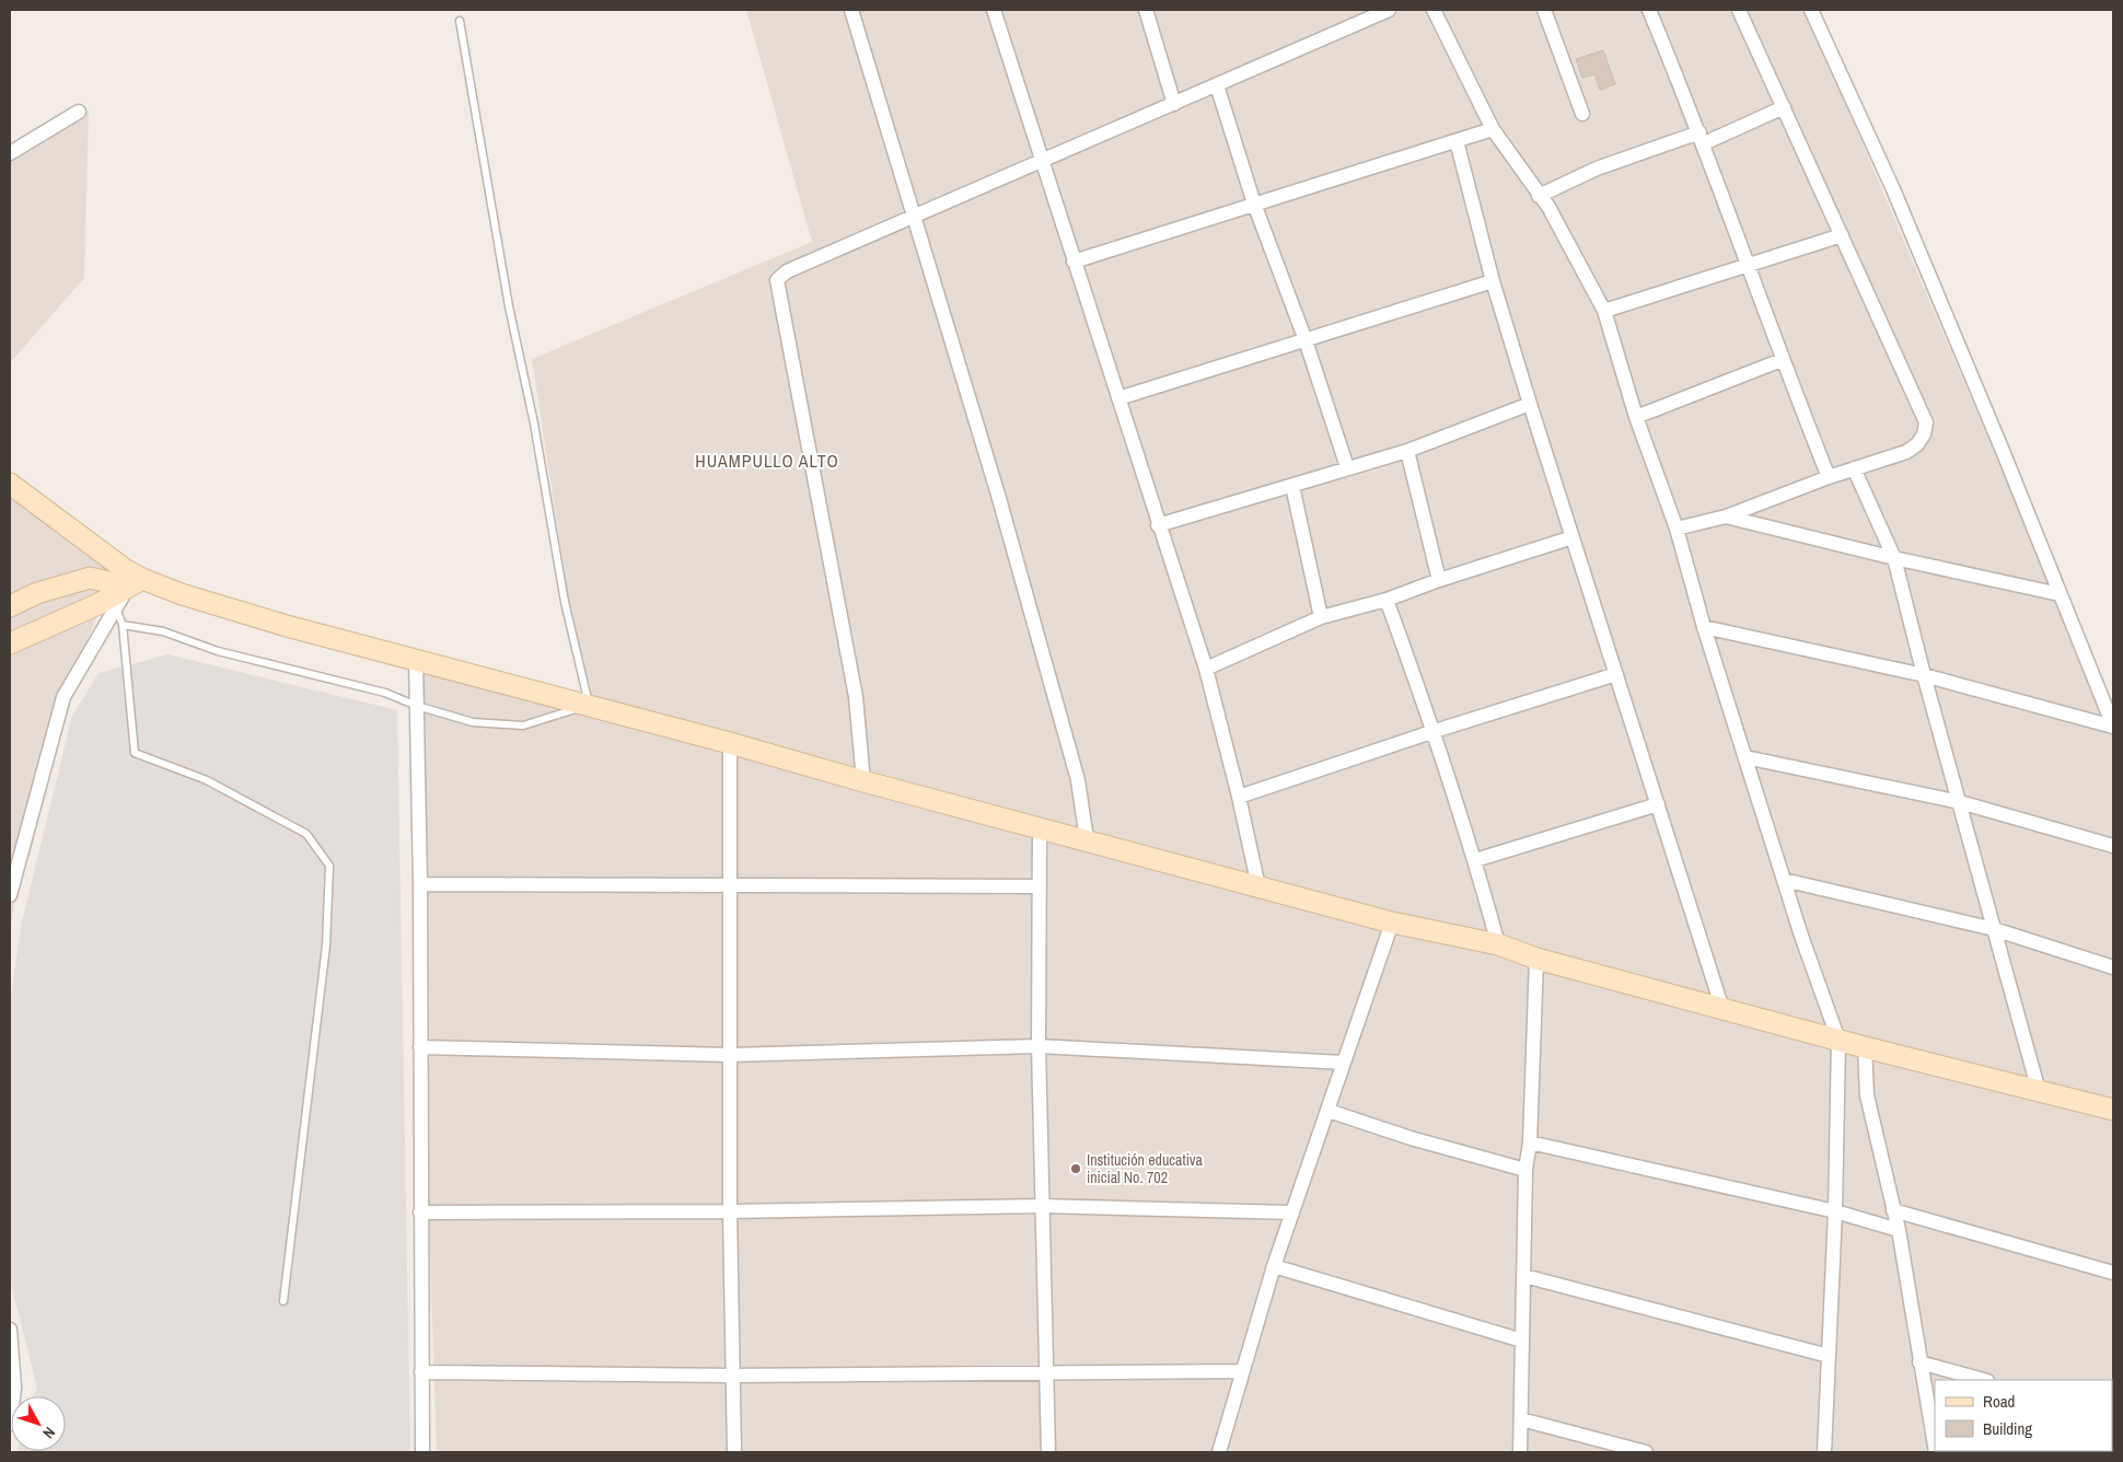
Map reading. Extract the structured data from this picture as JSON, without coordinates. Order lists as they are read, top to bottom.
{
  "districts": ["HUAMPULLO ALTO"],
  "places": ["Institución educativa inicial No. 702"],
  "legend": ["Road", "Building"],
  "north": "bottom right"
}
